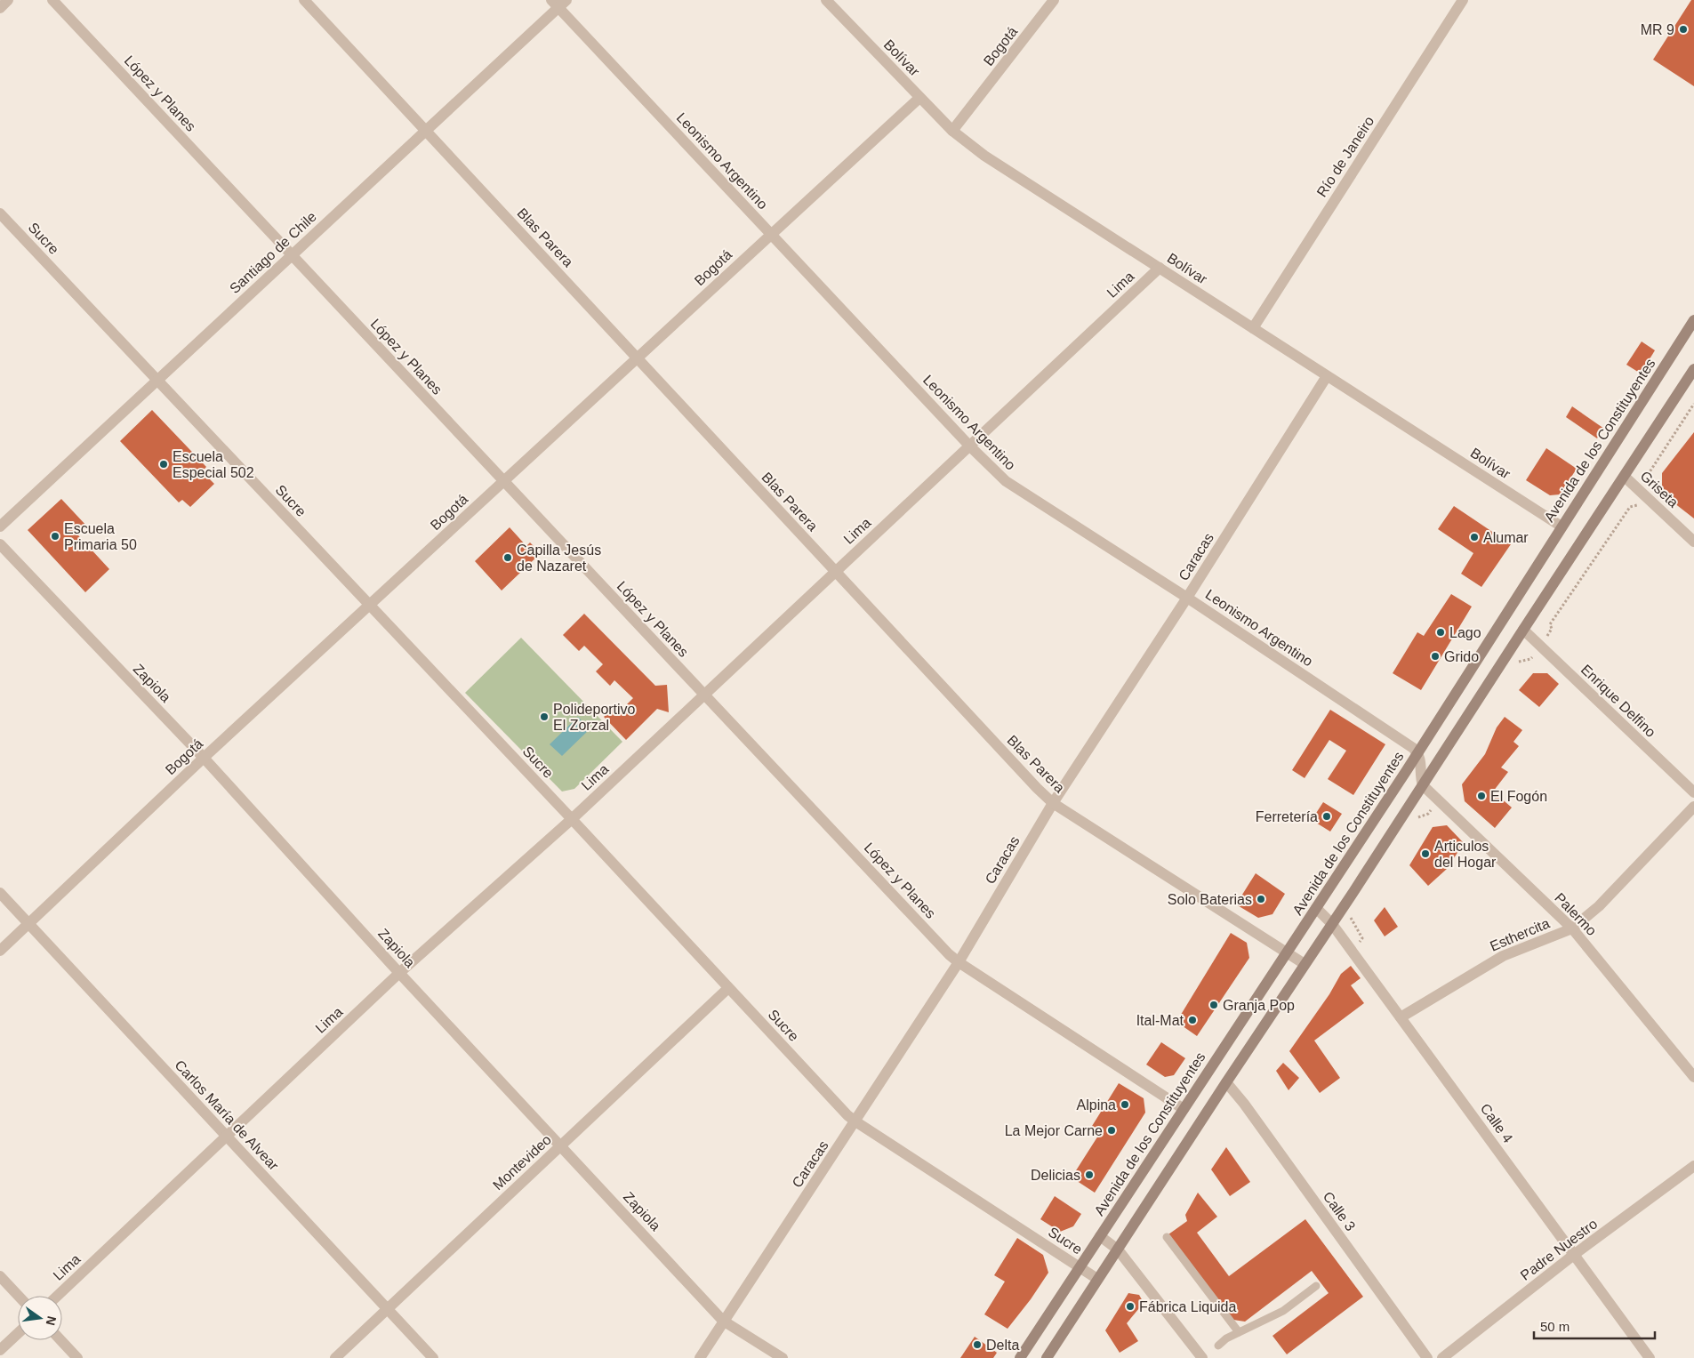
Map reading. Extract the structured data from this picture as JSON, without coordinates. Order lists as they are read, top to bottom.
{
  "streets": {
    "main road": ["Avenida de los Constituyentes"],
    "street": [
      "Bogotá",
      "Bolívar",
      "López y Planes",
      "Río de Janeiro",
      "Leonismo Argentino",
      "Blas Parera",
      "Sucre",
      "Santiago de Chile",
      "Lima",
      "Griseta",
      "Caracas",
      "Zapiola",
      "Enrique Delfino",
      "Palermo",
      "Esthercita",
      "Carlos María de Alvear",
      "Calle 4",
      "Montevideo",
      "Calle 3",
      "Padre Nuestro"
    ]
  },
  "crossings": [
    ["Bogotá", "Bolívar"],
    ["Bogotá", "López y Planes"],
    ["Bogotá", "Leonismo Argentino"],
    ["Bogotá", "Blas Parera"],
    ["Bogotá", "Sucre"],
    ["Bogotá", "Zapiola"],
    ["Bogotá", "Carlos María de Alvear"],
    ["Bolívar", "Río de Janeiro"],
    ["Bolívar", "Lima"],
    ["Bolívar", "Avenida de los Constituyentes"],
    ["Bolívar", "Caracas"],
    ["López y Planes", "Santiago de Chile"],
    ["López y Planes", "Lima"],
    ["López y Planes", "Avenida de los Constituyentes"],
    ["López y Planes", "Caracas"],
    ["Leonismo Argentino", "Santiago de Chile"],
    ["Leonismo Argentino", "Lima"],
    ["Leonismo Argentino", "Avenida de los Constituyentes"],
    ["Leonismo Argentino", "Caracas"],
    ["Blas Parera", "Santiago de Chile"],
    ["Blas Parera", "Lima"],
    ["Blas Parera", "Avenida de los Constituyentes"],
    ["Blas Parera", "Caracas"],
    ["Sucre", "Santiago de Chile"],
    ["Sucre", "Lima"],
    ["Sucre", "Avenida de los Constituyentes"],
    ["Sucre", "Caracas"],
    ["Sucre", "Montevideo"],
    ["Lima", "Zapiola"],
    ["Lima", "Carlos María de Alvear"],
    ["Avenida de los Constituyentes", "Calle 4"],
    ["Caracas", "Zapiola"],
    ["Zapiola", "Montevideo"],
    ["Palermo", "Esthercita"],
    ["Esthercita", "Calle 4"],
    ["Carlos María de Alvear", "Montevideo"],
    ["Calle 4", "Padre Nuestro"]
  ],
  "places": [
    "MR 9",
    "Escuela Especial 502",
    "Escuela Primaria 50",
    "Alumar",
    "Capilla Jesús de Nazaret",
    "Lago",
    "Grido",
    "Polideportivo El Zorzal",
    "El Fogón",
    "Ferretería",
    "Articulos del Hogar",
    "Solo Baterias",
    "Granja Pop",
    "Ital-Mat",
    "Alpina",
    "La Mejor Carne",
    "Delicias",
    "Fábrica Liquida",
    "Delta"
  ],
  "scale_bar": "50 m",
  "north": "right"
}
